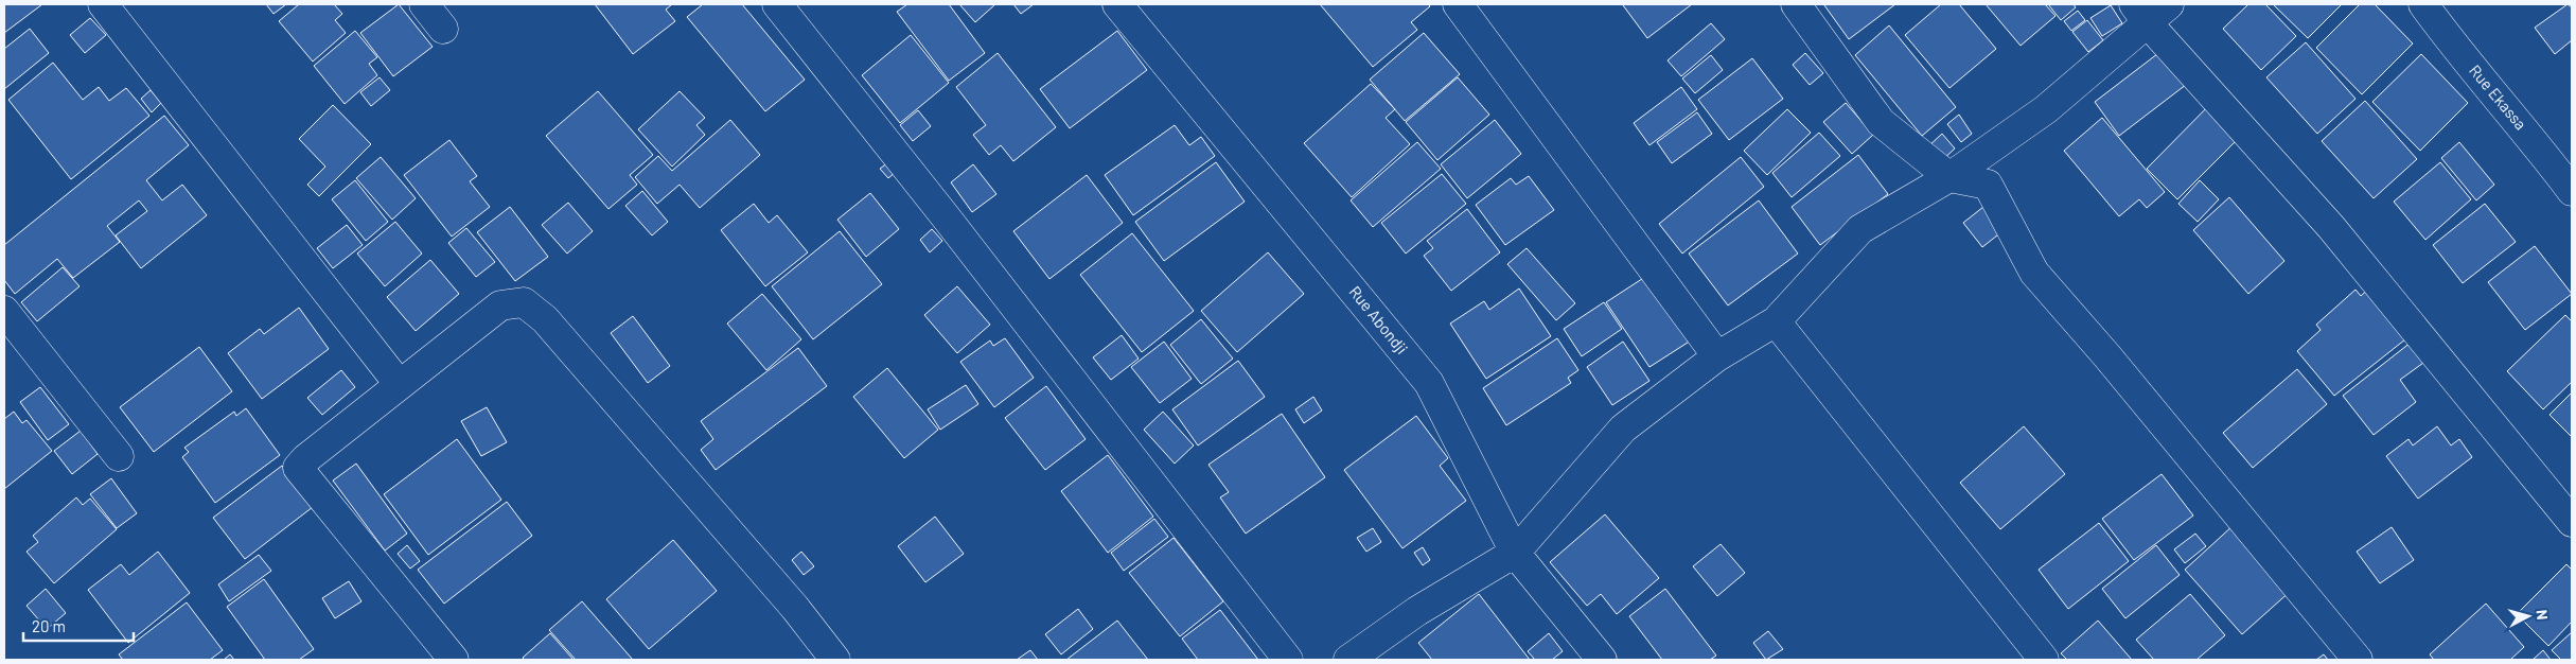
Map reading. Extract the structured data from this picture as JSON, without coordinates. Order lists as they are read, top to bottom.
{
  "streets": {
    "street": ["Rue Ekassa", "Rue Abondji"]
  },
  "scale_bar": "20 m",
  "north": "right"
}
